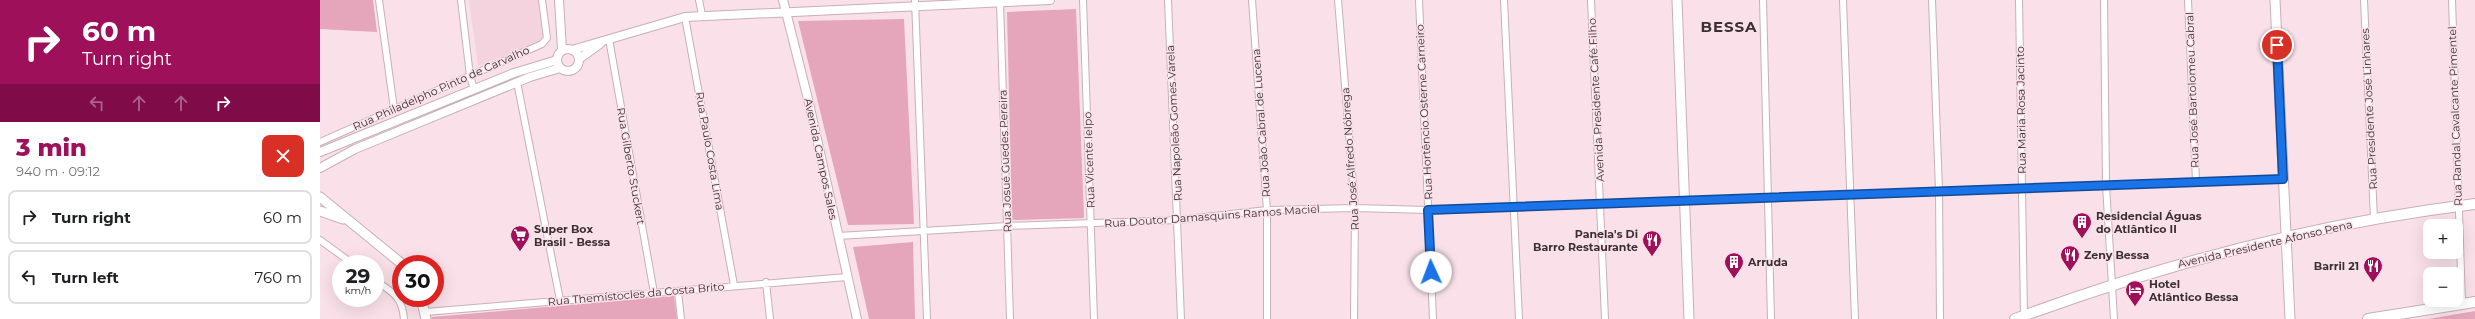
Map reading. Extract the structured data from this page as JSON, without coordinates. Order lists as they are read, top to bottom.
{
  "streets": {
    "main road": ["Avenida Presidente Afonso Pena"],
    "street": [
      "Rua Philadelpho Pinto de Carvalho",
      "Rua José Bartolomeu Cabral",
      "Avenida Presidente Café Filho",
      "Rua Presidente José Linhares",
      "Rua Maria Rosa Jacinto",
      "Rua Hortêncio Osterne Carneiro",
      "Rua Randal Cavalcante Pimentel",
      "Rua Napoleão Gomes Varela",
      "Rua João Cabral de Lucena",
      "Rua Paulo Costa Lima",
      "Avenida Campos Sales",
      "Rua José Alfredo Nóbrega",
      "Rua Vicente Ielpo",
      "Rua Josué Guedes Pereira",
      "Rua Gilberto Stuckert",
      "Rua Doutor Damasquins Ramos Maciel",
      "Rua Themístocles da Costa Brito"
    ]
  },
  "crossings": [
    ["Rua José Bartolomeu Cabral", "Rua Doutor Damasquins Ramos Maciel"],
    ["Avenida Presidente Café Filho", "Rua Doutor Damasquins Ramos Maciel"],
    ["Rua Presidente José Linhares", "Avenida Presidente Afonso Pena"],
    ["Rua Maria Rosa Jacinto", "Rua Doutor Damasquins Ramos Maciel"],
    ["Rua Maria Rosa Jacinto", "Avenida Presidente Afonso Pena"],
    ["Rua Hortêncio Osterne Carneiro", "Rua Doutor Damasquins Ramos Maciel"],
    ["Rua Randal Cavalcante Pimentel", "Avenida Presidente Afonso Pena"],
    ["Rua Napoleão Gomes Varela", "Rua Doutor Damasquins Ramos Maciel"],
    ["Rua João Cabral de Lucena", "Rua Doutor Damasquins Ramos Maciel"],
    ["Rua Paulo Costa Lima", "Rua Themístocles da Costa Brito"],
    ["Avenida Campos Sales", "Rua Doutor Damasquins Ramos Maciel"],
    ["Avenida Campos Sales", "Rua Themístocles da Costa Brito"],
    ["Rua José Alfredo Nóbrega", "Rua Doutor Damasquins Ramos Maciel"],
    ["Rua Vicente Ielpo", "Rua Doutor Damasquins Ramos Maciel"],
    ["Rua Josué Guedes Pereira", "Rua Doutor Damasquins Ramos Maciel"],
    ["Rua Gilberto Stuckert", "Rua Themístocles da Costa Brito"]
  ],
  "districts": ["BESSA"],
  "places": {
    "building": ["Residencial Águas do Atlântico II", "Arruda"],
    "supermarket": ["Super Box Brasil - Bessa"],
    "restaurant": ["Panela's Di Barro Restaurante", "Zeny Bessa", "Barril 21"],
    "hotel": ["Hotel Atlântico Bessa"]
  },
  "page": {
    "turn": ["60 m", "Turn right"],
    "heading": ["3 min", "940 m · 09:12"],
    "list": [
      {
        "name": "Turn right",
        "value": "60 m"
      },
      {
        "name": "Turn left",
        "value": "760 m"
      }
    ],
    "map_buttons": ["+", "−"],
    "speed": "29 km/h",
    "limit": "30"
  }
}
